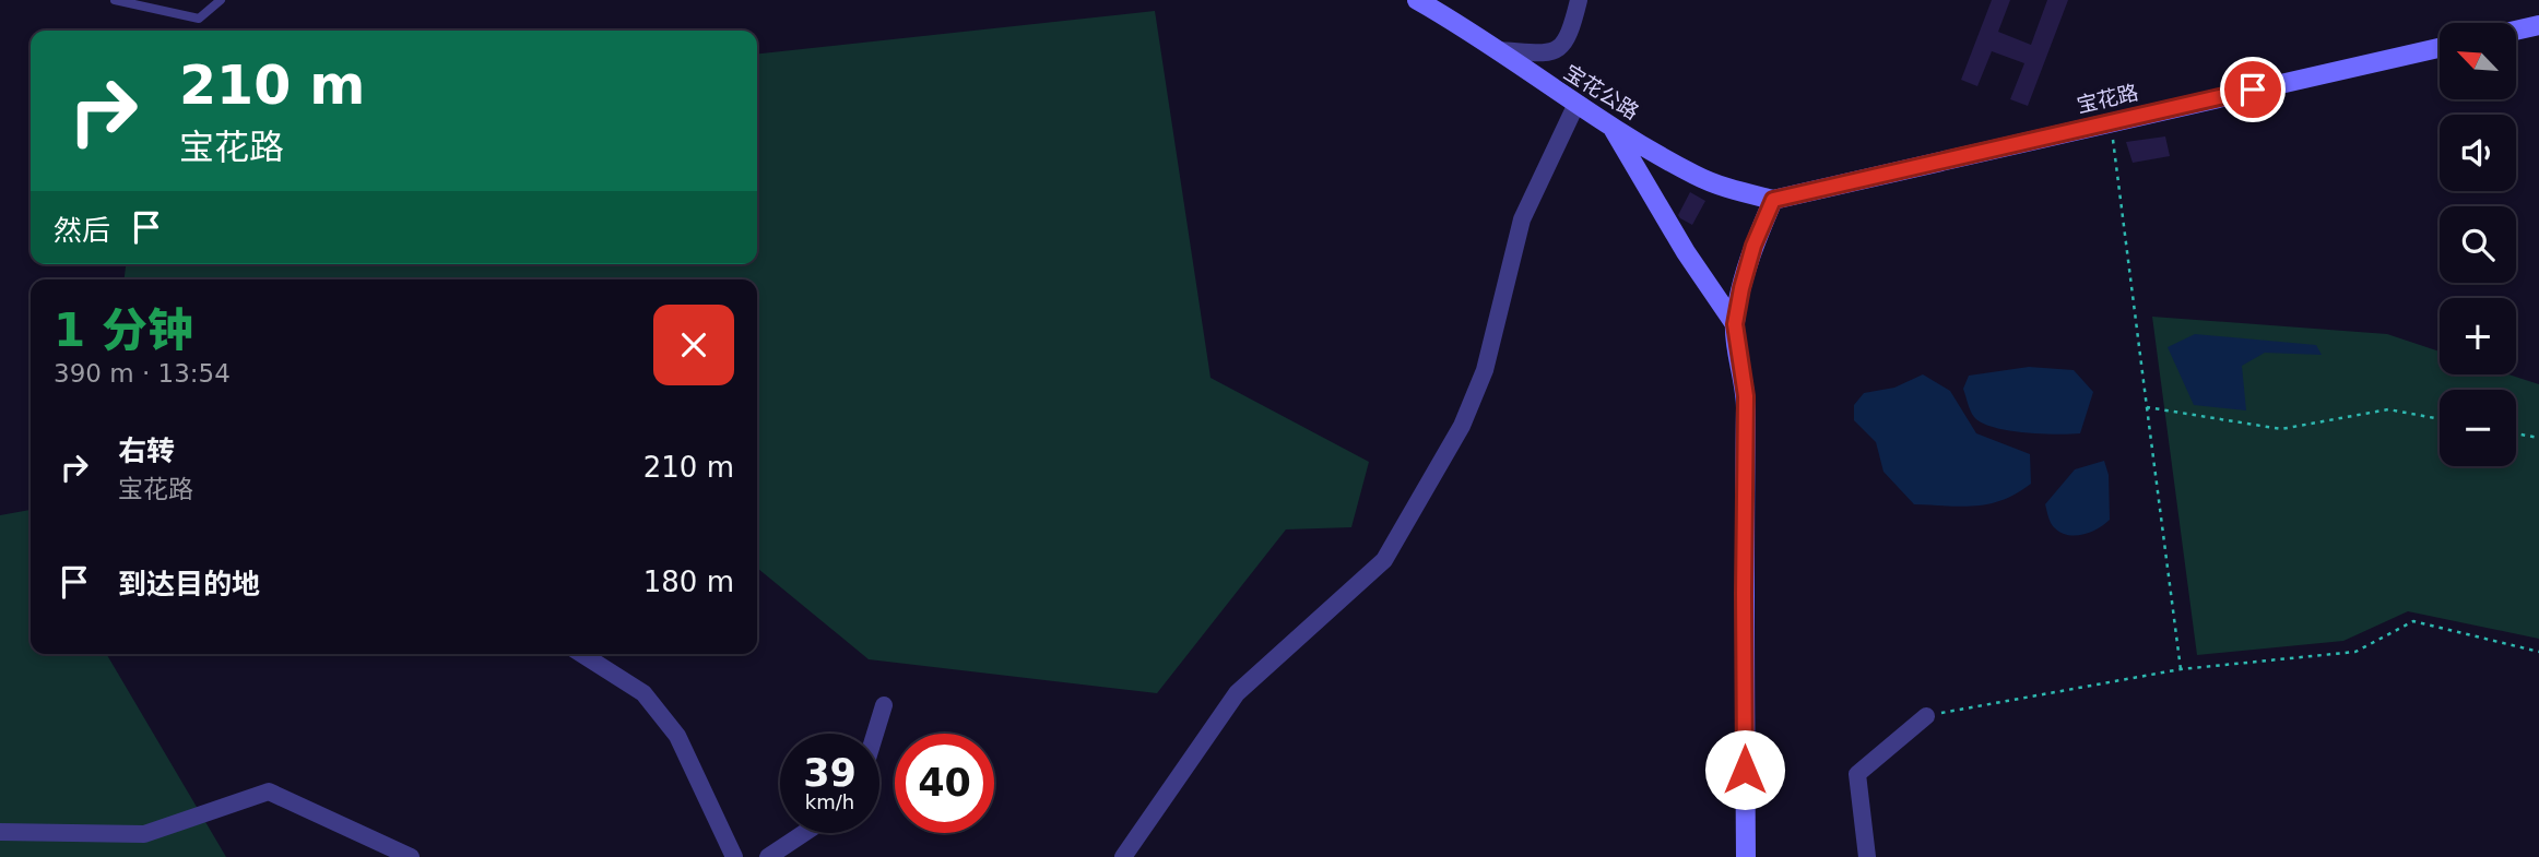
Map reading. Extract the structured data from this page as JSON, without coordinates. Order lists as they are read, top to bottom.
{
  "streets": {
    "street": ["宝花公路", "宝花路"]
  },
  "crossings": [
    ["宝花公路", "宝花路"]
  ],
  "north": "top left",
  "page": {
    "map_buttons": ["+", "−"],
    "turn": ["210 m", "宝花路"],
    "then": "然后",
    "heading": ["1 分钟", "390 m · 13:54"],
    "list": [
      {
        "name": "右转",
        "note": "宝花路",
        "value": "210 m"
      },
      {
        "name": "到达目的地",
        "value": "180 m"
      }
    ],
    "speed": "39 km/h",
    "limit": "40"
  }
}
